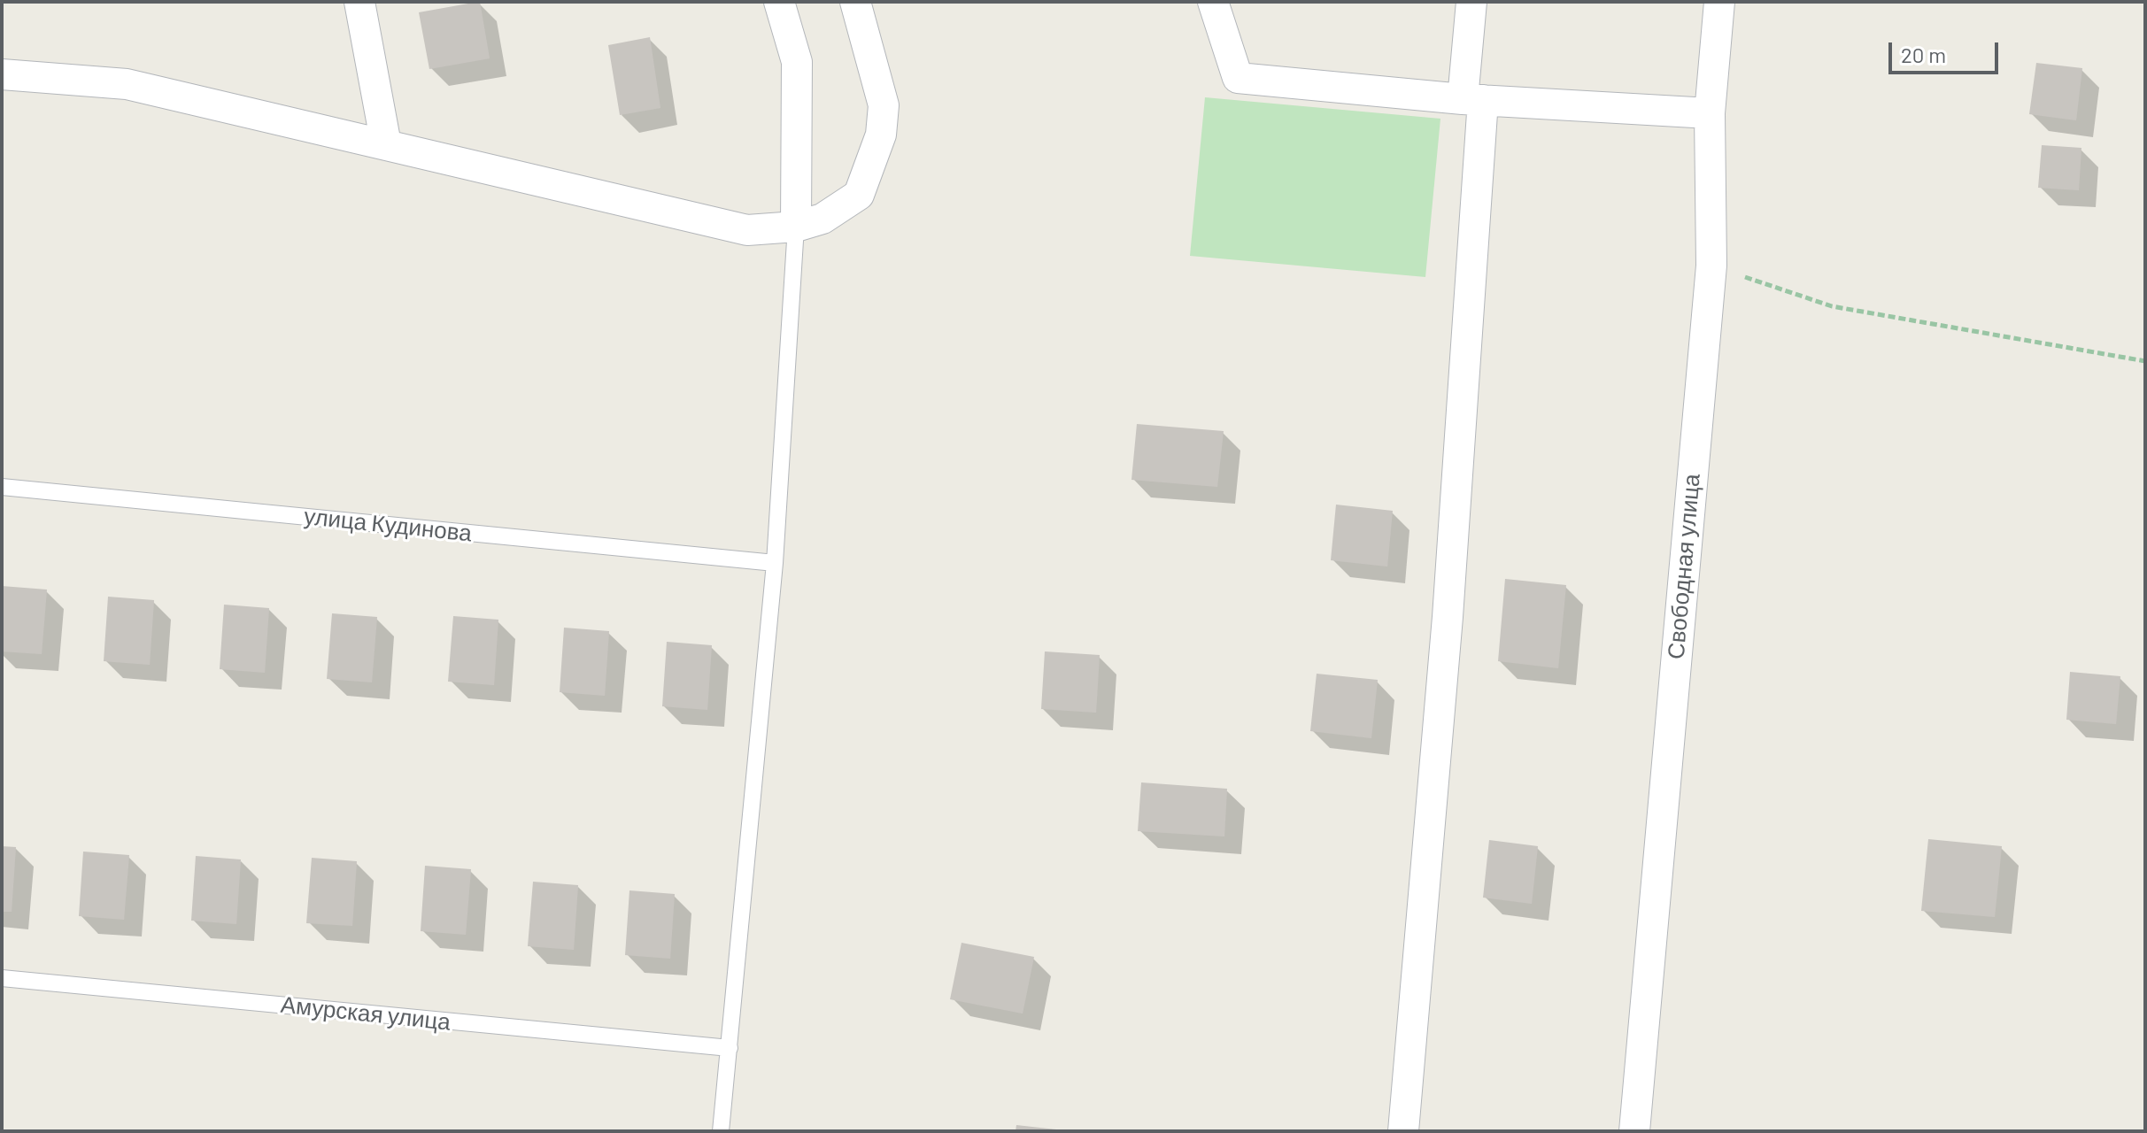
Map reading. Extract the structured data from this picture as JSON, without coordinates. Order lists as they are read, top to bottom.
{
  "streets": {
    "street": ["Свободная улица"],
    "lane": ["улица Кудинова", "Амурская улица"]
  },
  "scale_bar": "20 m"
}
